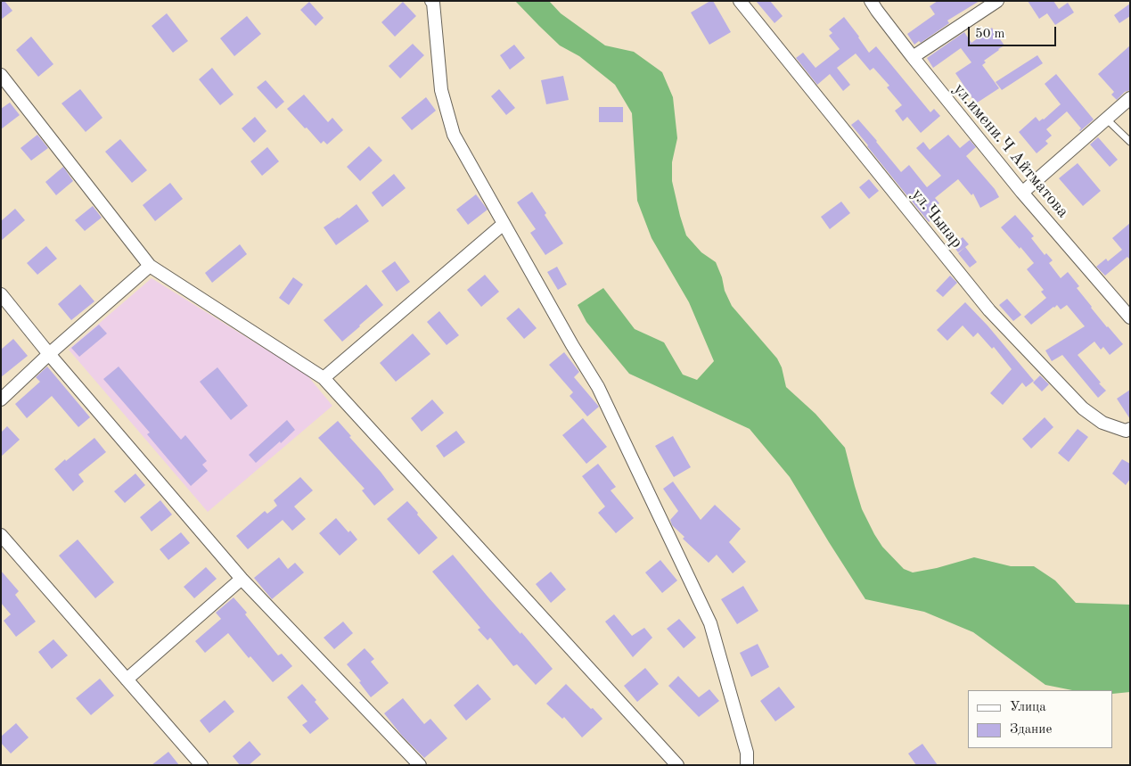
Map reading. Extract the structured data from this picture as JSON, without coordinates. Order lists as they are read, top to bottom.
{
  "streets": {
    "street": ["ул.имени.Ч Айтматова", "ул.Чынар"]
  },
  "legend": ["Улица", "Здание"],
  "scale_bar": "50 m"
}
